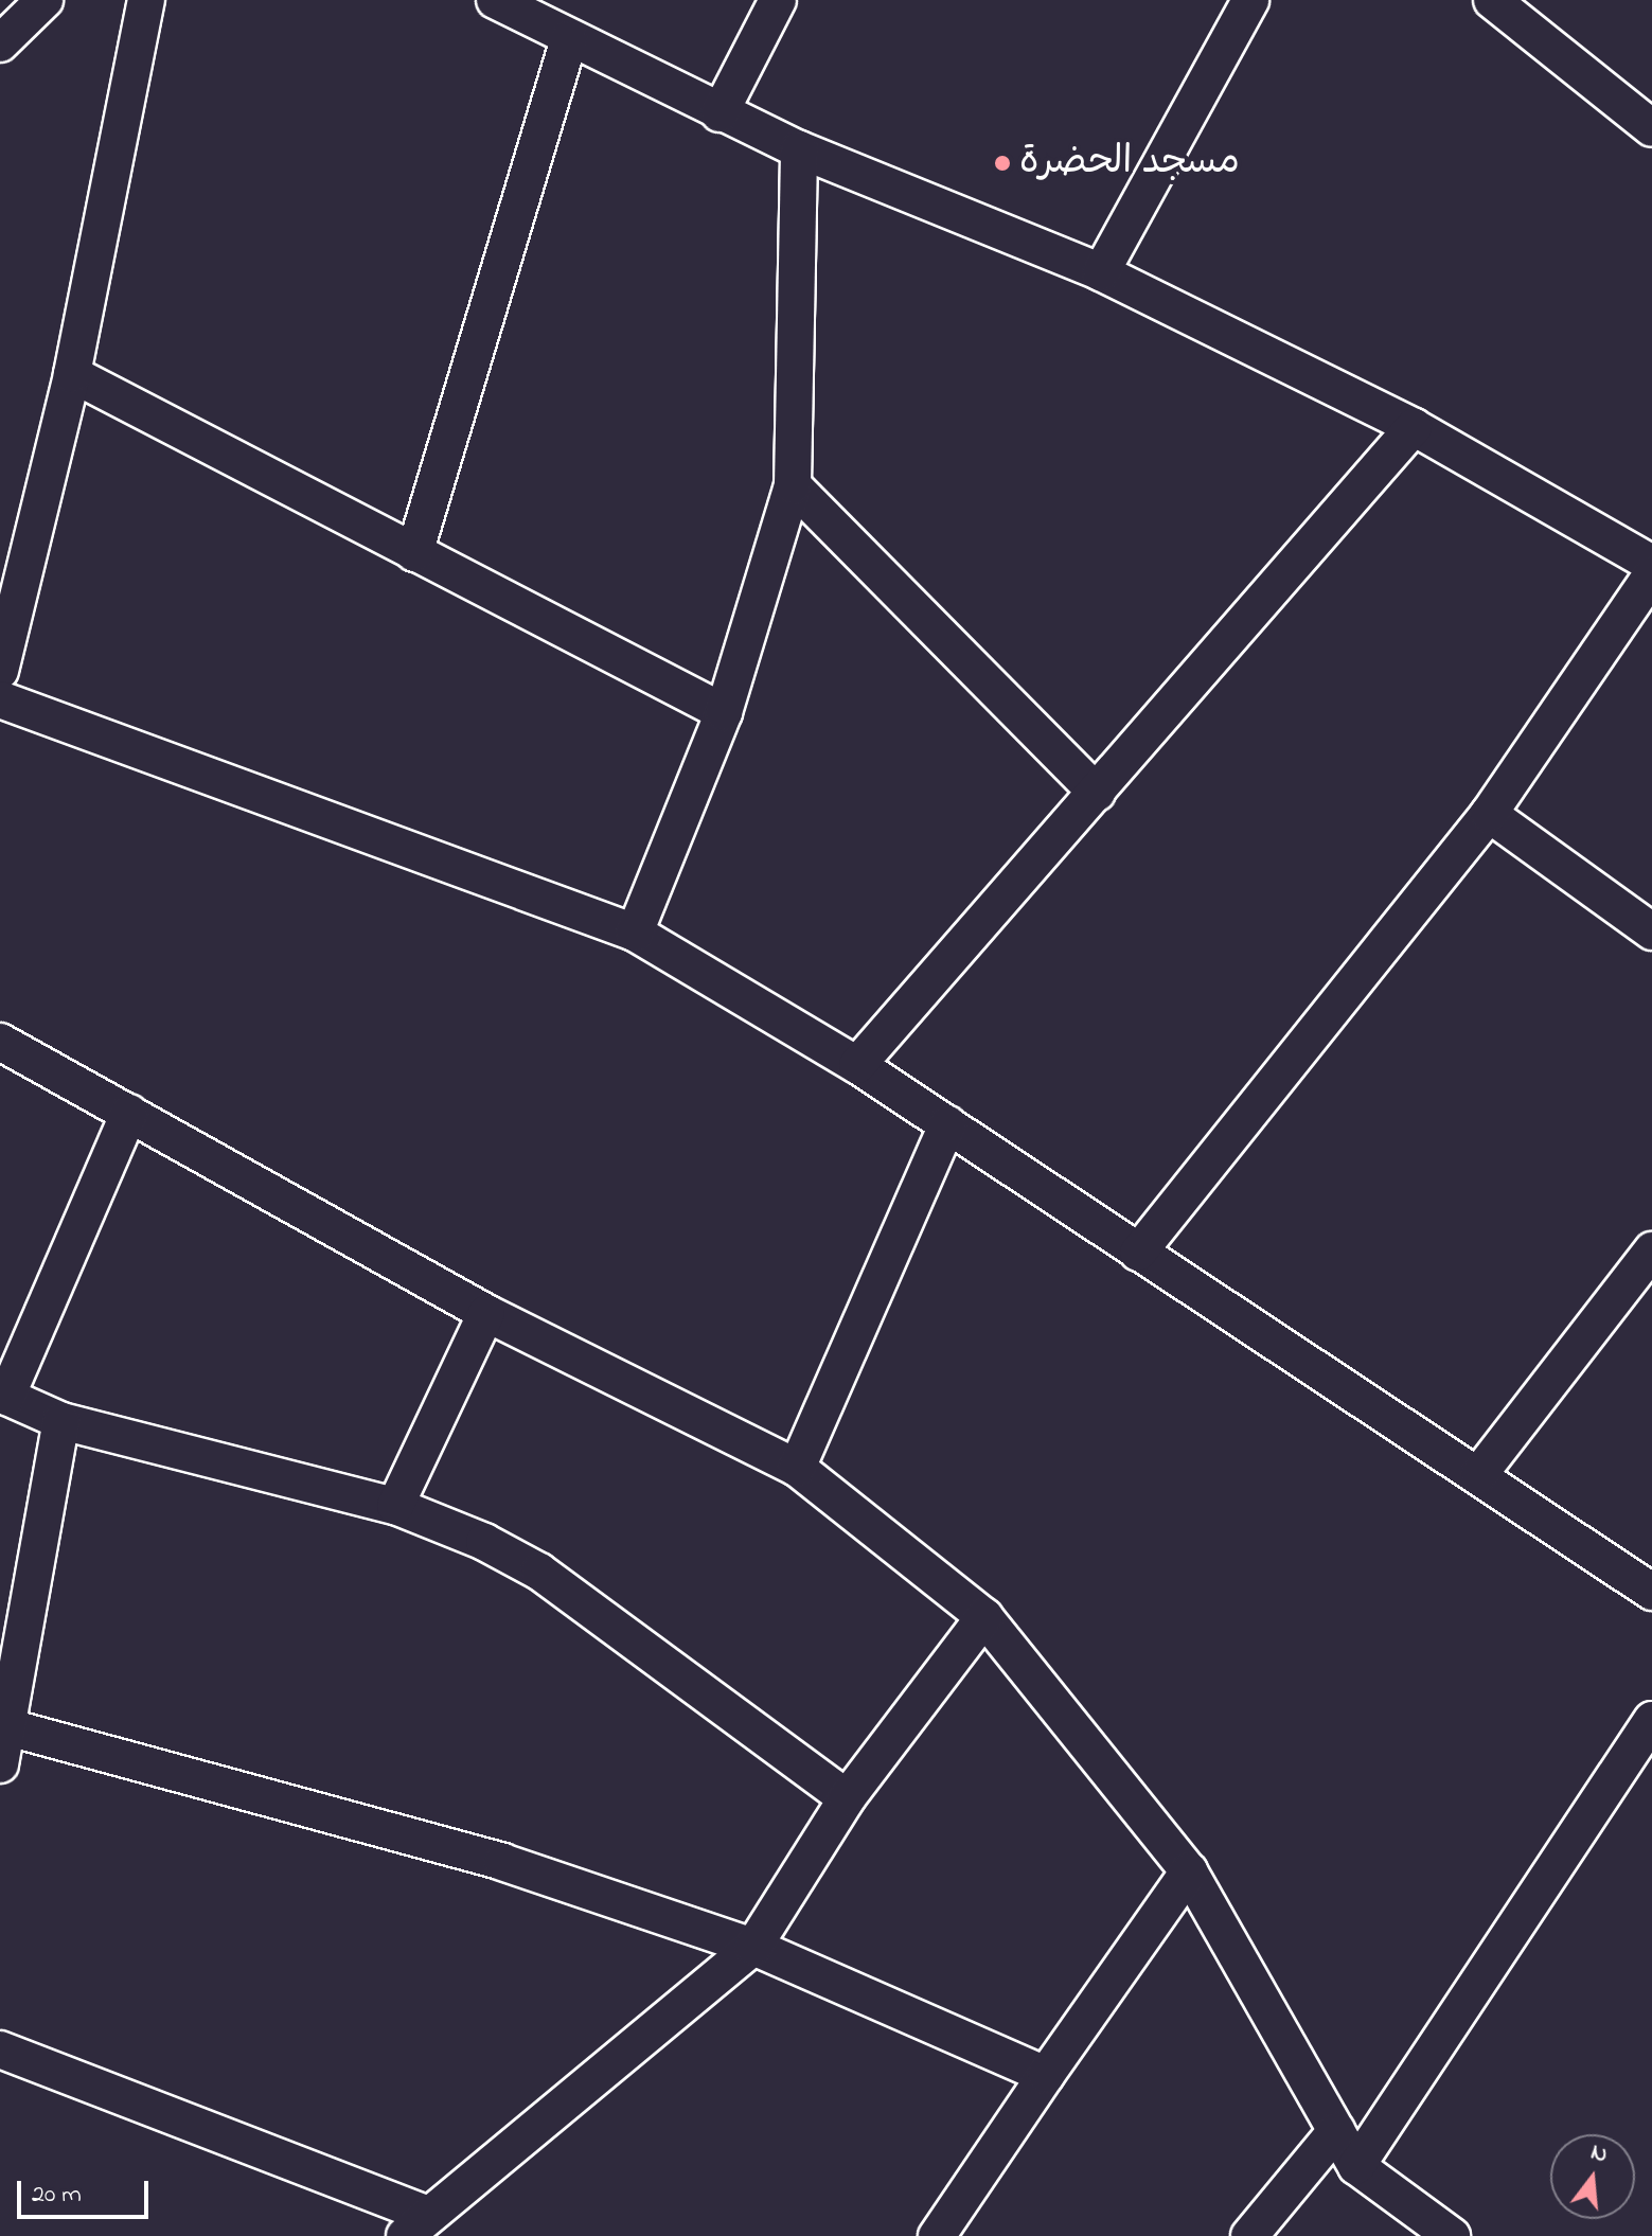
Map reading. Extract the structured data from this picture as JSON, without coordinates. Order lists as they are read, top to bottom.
{
  "places": ["مسجد الحضرة"],
  "scale_bar": "20 m",
  "north": "top"
}
